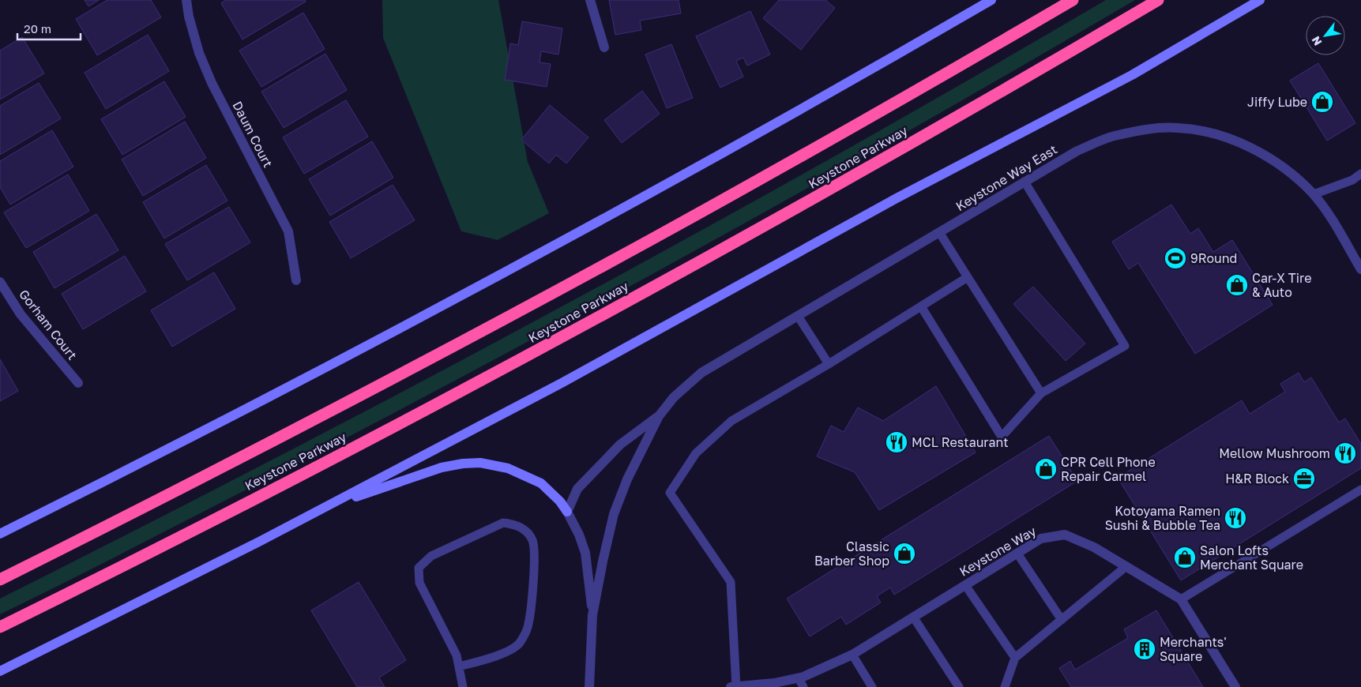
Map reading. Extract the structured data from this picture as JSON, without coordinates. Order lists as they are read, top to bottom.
{
  "streets": {
    "highway": ["Keystone Parkway"],
    "street": [
      "Daum Court",
      "Keystone Way East",
      "Gorham Court",
      "Keystone Way"
    ]
  },
  "places": {
    "shop": [
      "Jiffy Lube",
      "Car-X Tire & Auto",
      "CPR Cell Phone Repair Carmel",
      "Classic Barber Shop",
      "Salon Lofts Merchant Square"
    ],
    "sports": ["9Round"],
    "restaurant": ["MCL Restaurant", "Mellow Mushroom", "Kotoyama Ramen Sushi & Bubble Tea"],
    "office": ["H&R Block"],
    "building": ["Merchants' Square"]
  },
  "scale_bar": "20 m",
  "north": "bottom left"
}
